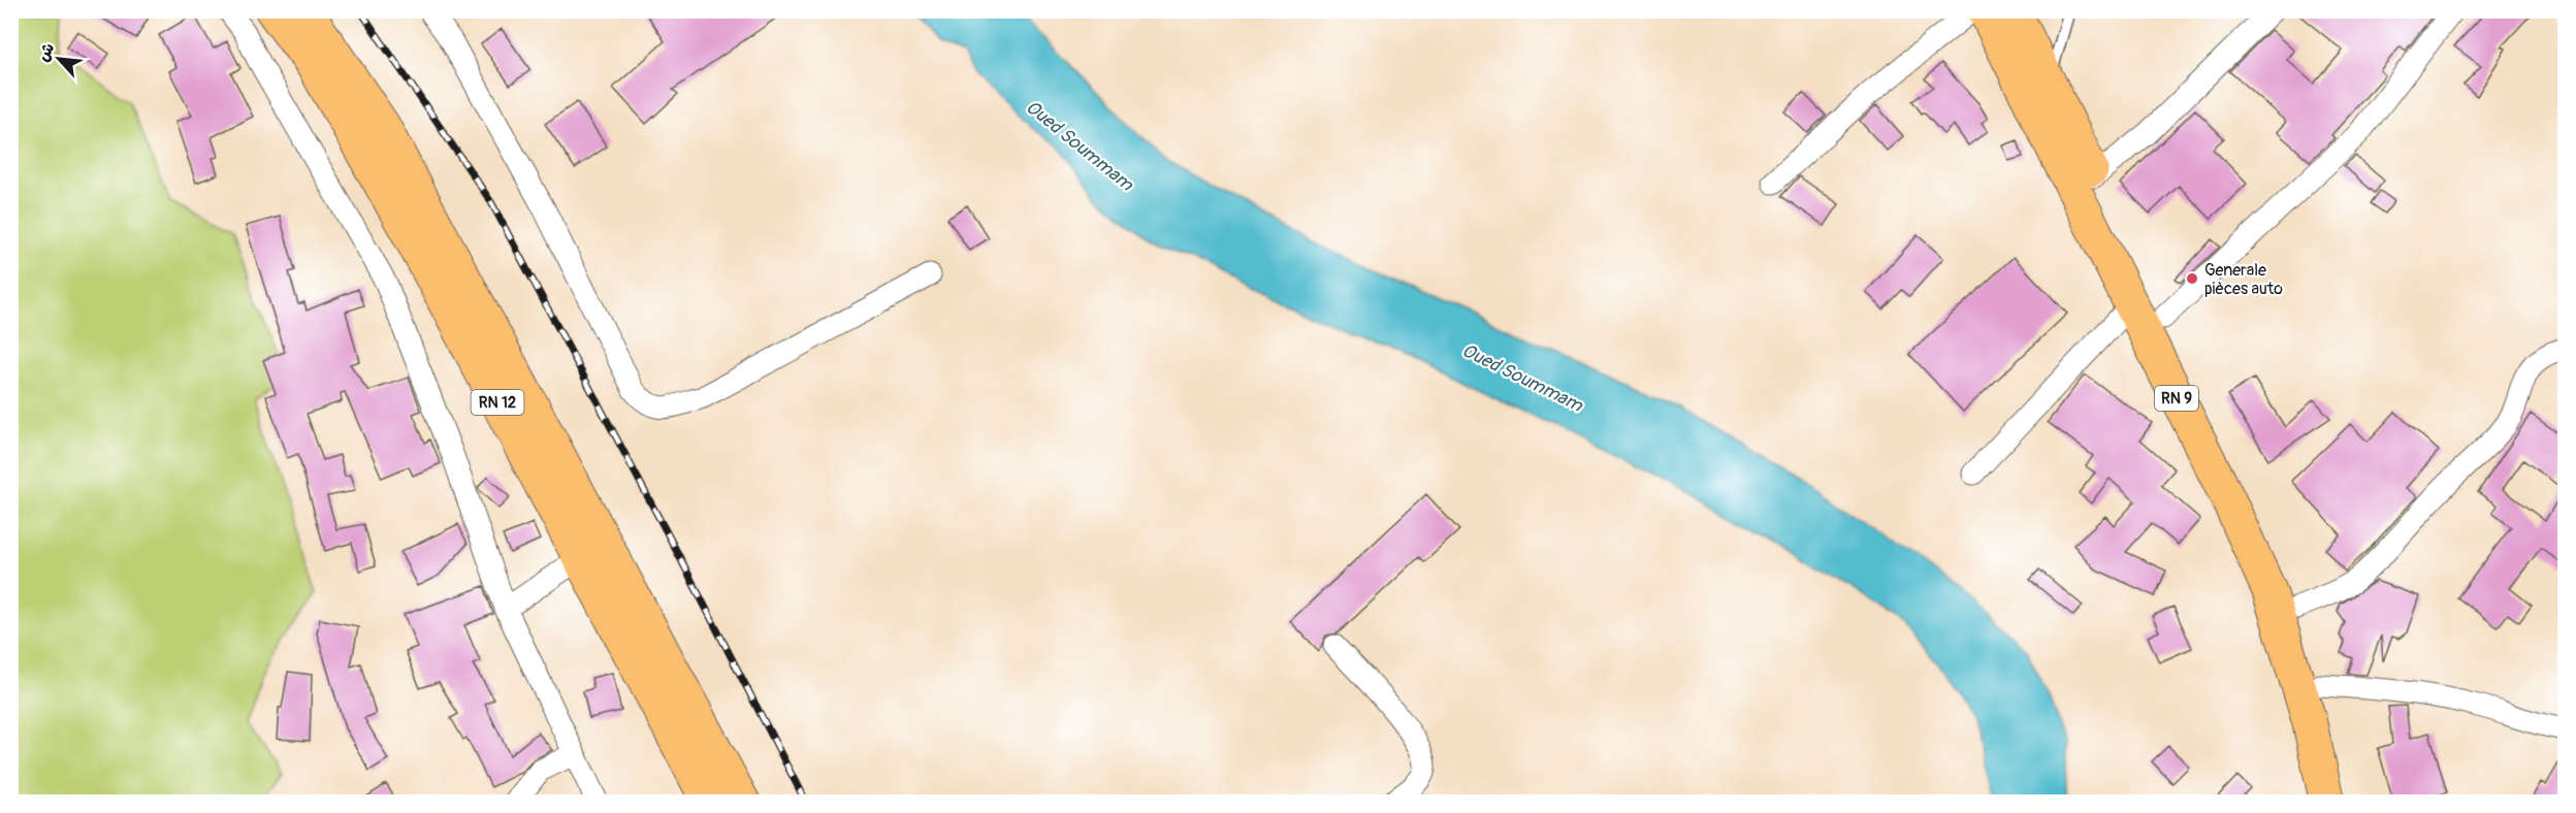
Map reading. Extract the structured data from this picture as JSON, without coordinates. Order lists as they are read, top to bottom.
{
  "streets": {
    "highway": ["RN 9", "RN 12"]
  },
  "water": ["Oued Soummam"],
  "places": ["Generale pièces auto"],
  "north": "top left"
}
